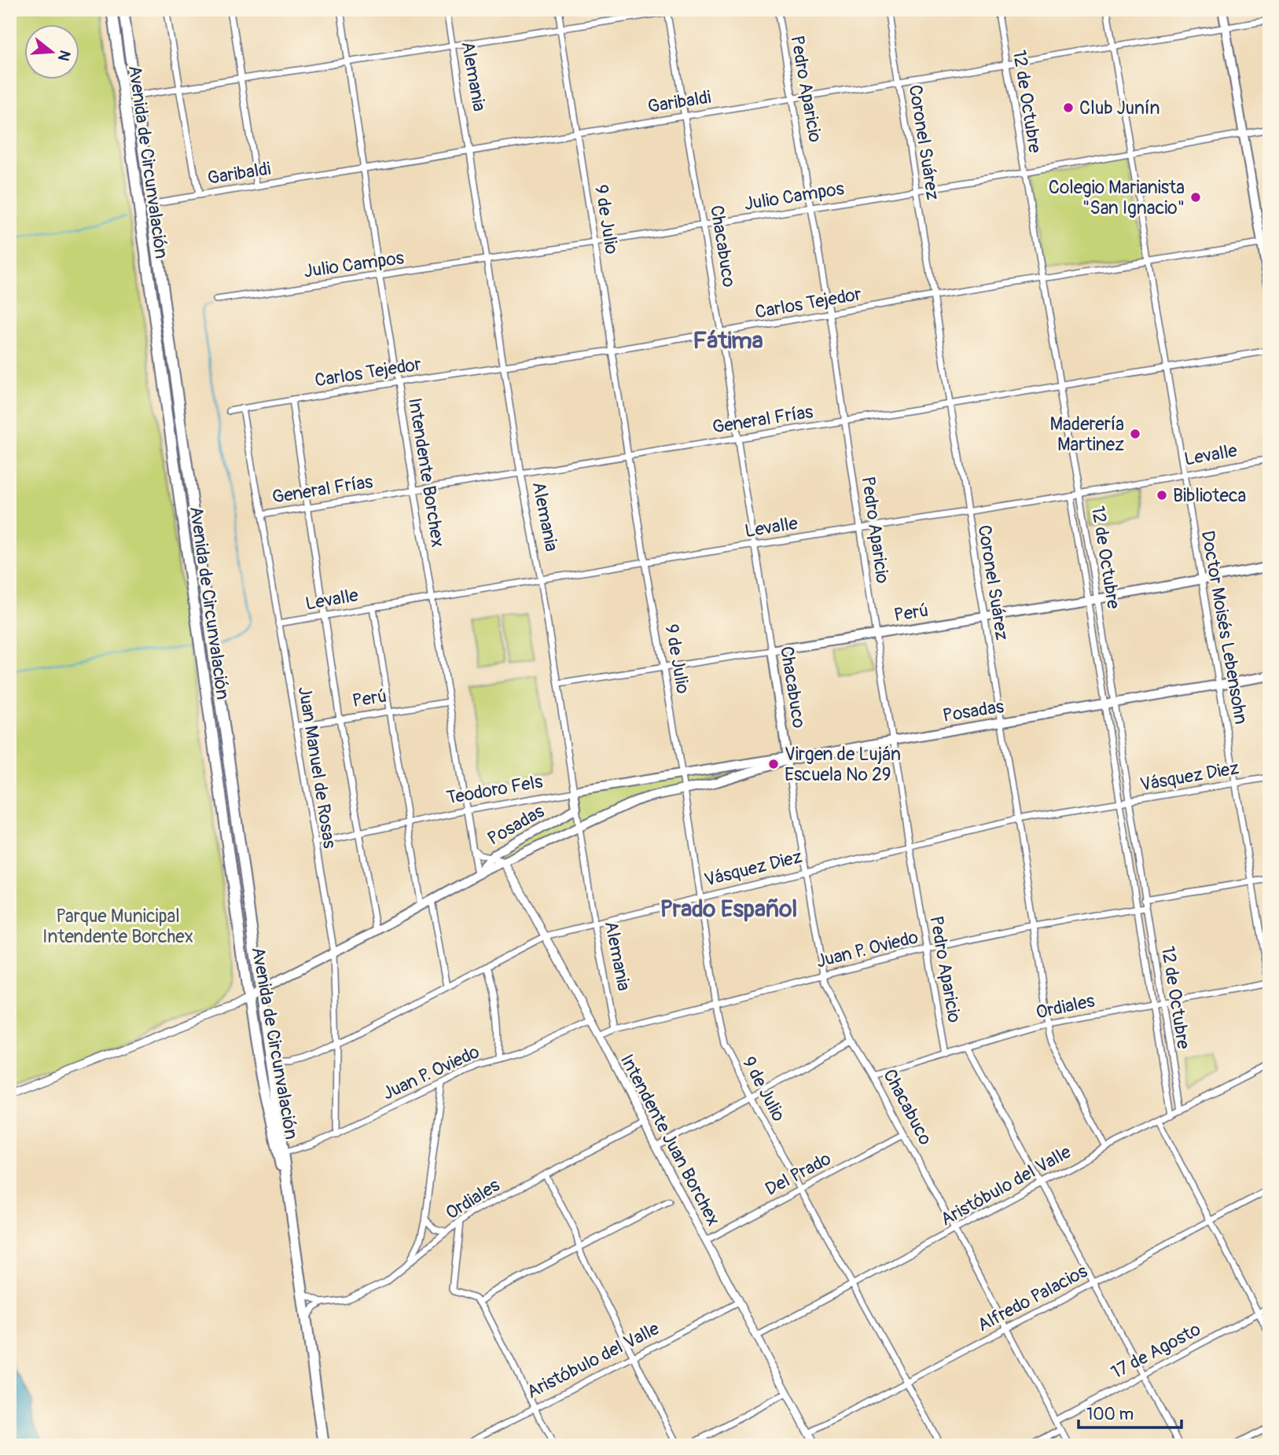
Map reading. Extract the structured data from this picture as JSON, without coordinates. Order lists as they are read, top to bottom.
{
  "streets": {
    "highway": ["Avenida de Circunvalación"],
    "main road": [
      "Alemania",
      "Chacabuco",
      "Perú",
      "Posadas",
      "Teodoro Fels"
    ],
    "street": [
      "Pedro Aparicio",
      "Garibaldi",
      "12 de Octubre",
      "Coronel Suárez",
      "Julio Campos",
      "9 de Julio",
      "Carlos Tejedor",
      "General Frías",
      "Levalle",
      "Intendente Borchex",
      "Doctor Moisés Lebensohn",
      "Juan Manuel de Rosas",
      "Vásquez Diez",
      "Juan P. Oviedo",
      "Ordiales",
      "Intendente Juan Borchex",
      "Del Prado",
      "Aristóbulo del Valle",
      "Alfredo Palacios",
      "17 de Agosto"
    ]
  },
  "crossings": [
    ["Alemania", "Garibaldi"],
    ["Alemania", "Julio Campos"],
    ["Alemania", "Carlos Tejedor"],
    ["Alemania", "General Frías"],
    ["Alemania", "Levalle"],
    ["Alemania", "Perú"],
    ["Alemania", "Posadas"],
    ["Alemania", "Vásquez Diez"],
    ["Alemania", "Teodoro Fels"],
    ["Alemania", "Juan P. Oviedo"],
    ["Pedro Aparicio", "Garibaldi"],
    ["Pedro Aparicio", "Julio Campos"],
    ["Pedro Aparicio", "Carlos Tejedor"],
    ["Pedro Aparicio", "General Frías"],
    ["Pedro Aparicio", "Levalle"],
    ["Pedro Aparicio", "Perú"],
    ["Pedro Aparicio", "Posadas"],
    ["Pedro Aparicio", "Vásquez Diez"],
    ["Pedro Aparicio", "Juan P. Oviedo"],
    ["Pedro Aparicio", "Ordiales"],
    ["Pedro Aparicio", "Aristóbulo del Valle"],
    ["Pedro Aparicio", "Alfredo Palacios"],
    ["Pedro Aparicio", "17 de Agosto"],
    ["Garibaldi", "12 de Octubre"],
    ["Garibaldi", "Coronel Suárez"],
    ["Garibaldi", "Avenida de Circunvalación"],
    ["Garibaldi", "9 de Julio"],
    ["Garibaldi", "Chacabuco"],
    ["Garibaldi", "Intendente Borchex"],
    ["Garibaldi", "Doctor Moisés Lebensohn"],
    ["12 de Octubre", "Julio Campos"],
    ["12 de Octubre", "Carlos Tejedor"],
    ["12 de Octubre", "General Frías"],
    ["12 de Octubre", "Levalle"],
    ["12 de Octubre", "Perú"],
    ["12 de Octubre", "Posadas"],
    ["12 de Octubre", "Vásquez Diez"],
    ["12 de Octubre", "Juan P. Oviedo"],
    ["12 de Octubre", "Ordiales"],
    ["12 de Octubre", "Aristóbulo del Valle"],
    ["Coronel Suárez", "Julio Campos"],
    ["Coronel Suárez", "Carlos Tejedor"],
    ["Coronel Suárez", "General Frías"],
    ["Coronel Suárez", "Levalle"],
    ["Coronel Suárez", "Perú"],
    ["Coronel Suárez", "Posadas"],
    ["Coronel Suárez", "Vásquez Diez"],
    ["Coronel Suárez", "Juan P. Oviedo"],
    ["Coronel Suárez", "Ordiales"],
    ["Coronel Suárez", "Aristóbulo del Valle"],
    ["Avenida de Circunvalación", "Posadas"],
    ["Avenida de Circunvalación", "Vásquez Diez"],
    ["Avenida de Circunvalación", "Juan P. Oviedo"],
    ["Julio Campos", "9 de Julio"],
    ["Julio Campos", "Chacabuco"],
    ["Julio Campos", "Intendente Borchex"],
    ["Julio Campos", "Doctor Moisés Lebensohn"],
    ["9 de Julio", "Carlos Tejedor"],
    ["9 de Julio", "General Frías"],
    ["9 de Julio", "Levalle"],
    ["9 de Julio", "Perú"],
    ["9 de Julio", "Posadas"],
    ["9 de Julio", "Vásquez Diez"],
    ["9 de Julio", "Teodoro Fels"],
    ["9 de Julio", "Juan P. Oviedo"],
    ["9 de Julio", "Del Prado"],
    ["9 de Julio", "Aristóbulo del Valle"],
    ["9 de Julio", "Alfredo Palacios"],
    ["Chacabuco", "Carlos Tejedor"],
    ["Chacabuco", "General Frías"],
    ["Chacabuco", "Levalle"],
    ["Chacabuco", "Perú"],
    ["Chacabuco", "Posadas"],
    ["Chacabuco", "Vásquez Diez"],
    ["Chacabuco", "Juan P. Oviedo"],
    ["Chacabuco", "Ordiales"],
    ["Chacabuco", "Del Prado"],
    ["Chacabuco", "Aristóbulo del Valle"],
    ["Chacabuco", "Alfredo Palacios"],
    ["Chacabuco", "17 de Agosto"],
    ["Carlos Tejedor", "Intendente Borchex"],
    ["Carlos Tejedor", "Doctor Moisés Lebensohn"],
    ["Carlos Tejedor", "Juan Manuel de Rosas"],
    ["General Frías", "Intendente Borchex"],
    ["General Frías", "Doctor Moisés Lebensohn"],
    ["General Frías", "Juan Manuel de Rosas"],
    ["Levalle", "Intendente Borchex"],
    ["Levalle", "Doctor Moisés Lebensohn"],
    ["Levalle", "Juan Manuel de Rosas"],
    ["Intendente Borchex", "Perú"],
    ["Intendente Borchex", "Posadas"],
    ["Intendente Borchex", "Teodoro Fels"],
    ["Perú", "Doctor Moisés Lebensohn"],
    ["Perú", "Juan Manuel de Rosas"],
    ["Doctor Moisés Lebensohn", "Posadas"],
    ["Doctor Moisés Lebensohn", "Vásquez Diez"],
    ["Doctor Moisés Lebensohn", "Ordiales"],
    ["Posadas", "Juan Manuel de Rosas"],
    ["Posadas", "Teodoro Fels"],
    ["Posadas", "Intendente Juan Borchex"],
    ["Juan Manuel de Rosas", "Vásquez Diez"],
    ["Juan Manuel de Rosas", "Teodoro Fels"],
    ["Juan Manuel de Rosas", "Juan P. Oviedo"],
    ["Vásquez Diez", "Intendente Juan Borchex"],
    ["Juan P. Oviedo", "Intendente Juan Borchex"],
    ["Ordiales", "Intendente Juan Borchex"],
    ["Intendente Juan Borchex", "Del Prado"],
    ["Intendente Juan Borchex", "Aristóbulo del Valle"],
    ["Intendente Juan Borchex", "Alfredo Palacios"]
  ],
  "districts": ["Fátima", "Prado Español"],
  "parks": ["Parque Municipal Intendente Borchex"],
  "places": [
    "Club Junín",
    "Colegio Marianista \"San Ignacio\"",
    "Maderería Martinez",
    "Biblioteca",
    "Virgen de Luján Escuela Nº 29"
  ],
  "scale_bar": "100 m",
  "north": "right"
}
